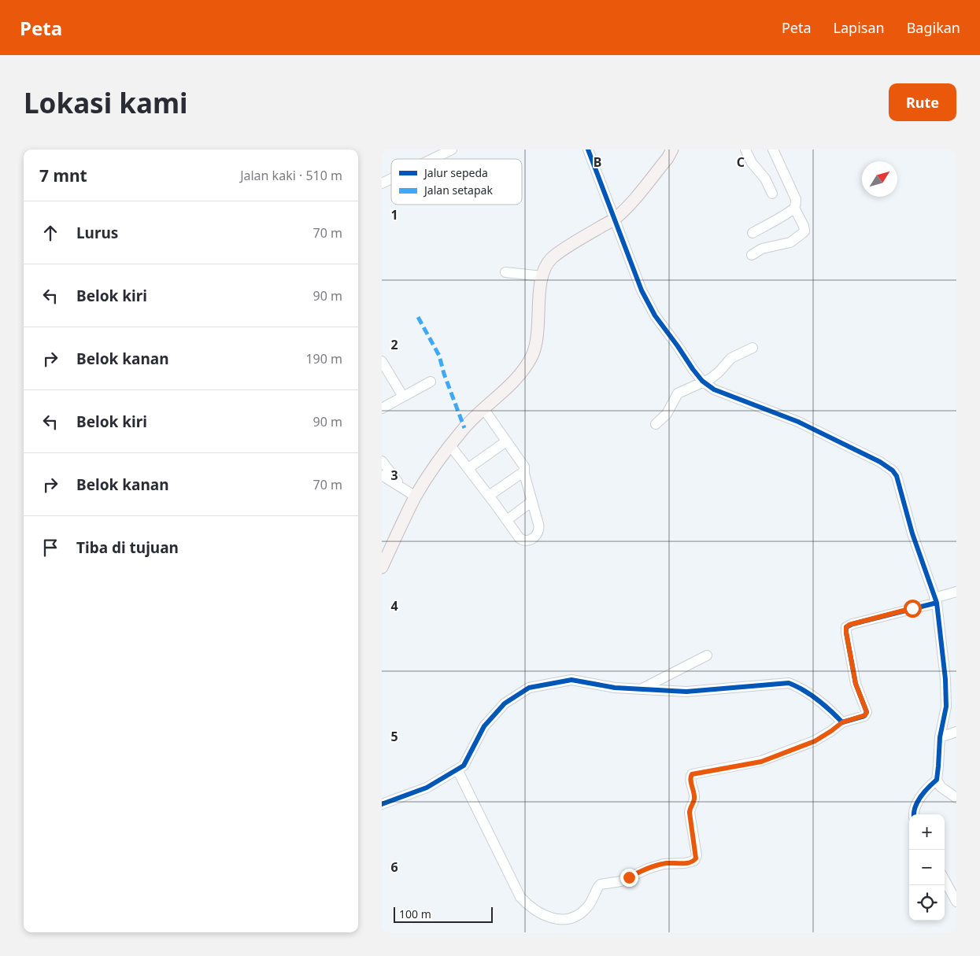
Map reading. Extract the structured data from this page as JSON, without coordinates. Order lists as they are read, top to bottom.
{
  "legend": ["Jalur sepeda", "Jalan setapak"],
  "scale_bar": "100 m",
  "north": "top right",
  "page": {
    "header": "Peta",
    "nav": ["Peta", "Lapisan", "Bagikan"],
    "buttons": "Rute",
    "title": "Lokasi kami",
    "heading": ["7 mnt", "Jalan kaki · 510 m"],
    "list": [
      ["Lurus", "70 m"],
      ["Belok kiri", "90 m"],
      ["Belok kanan", "190 m"],
      ["Belok kiri", "90 m"],
      ["Belok kanan", "70 m"],
      "Tiba di tujuan"
    ],
    "map_buttons": ["+", "−"],
    "scale": "100 m"
  },
  "grid": {
    "columns": ["B", "C"],
    "rows": [
      "1",
      "2",
      "3",
      "4",
      "5",
      "6"
    ]
  }
}
